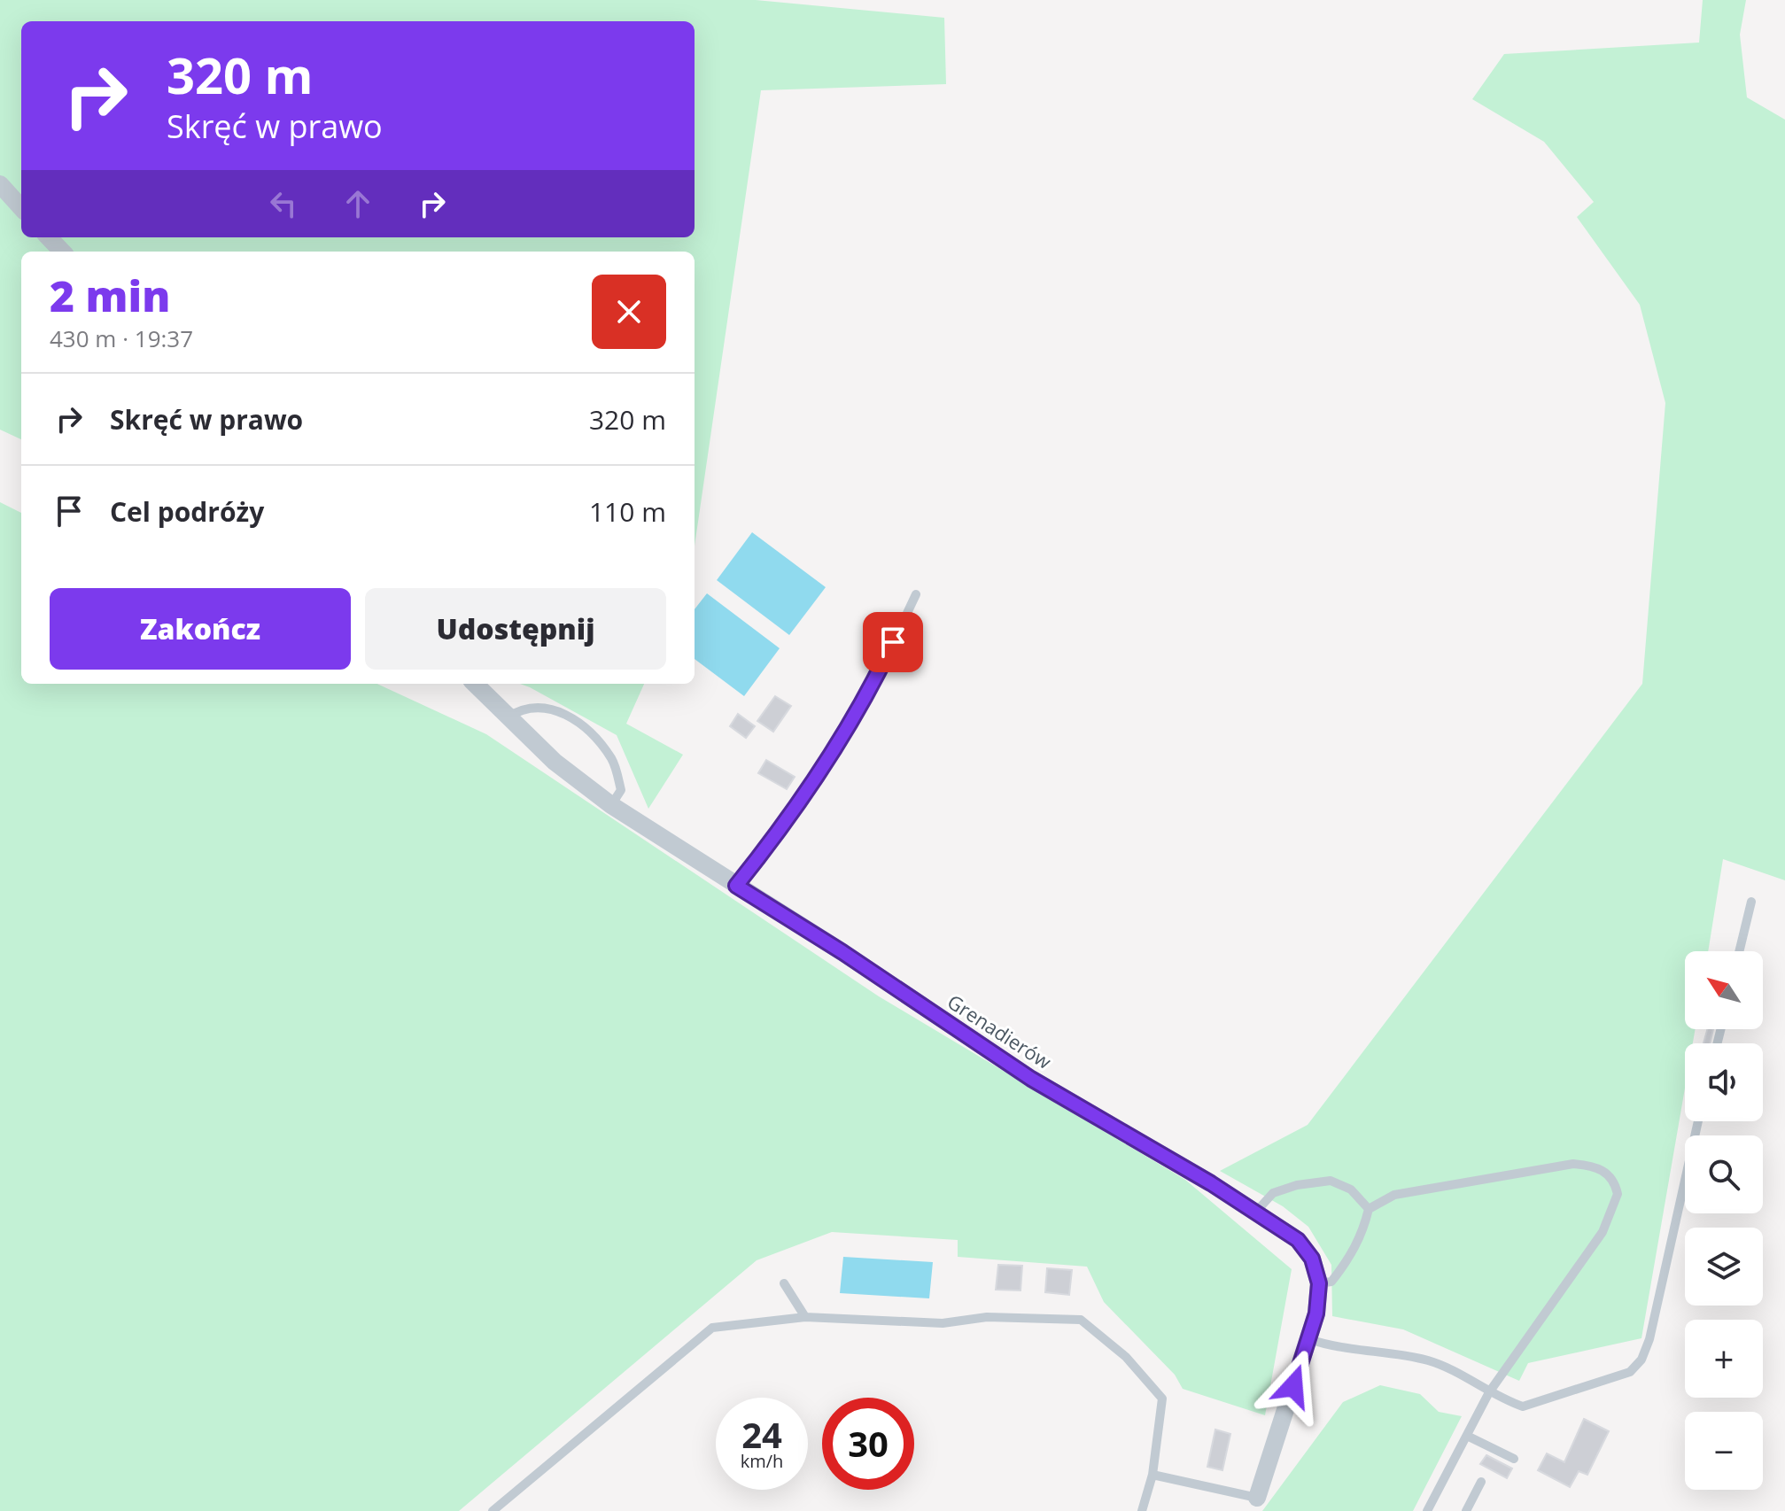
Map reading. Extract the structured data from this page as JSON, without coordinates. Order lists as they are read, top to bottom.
{
  "streets": {
    "street": ["Grenadierów"]
  },
  "north": "top left",
  "page": {
    "turn": ["320 m", "Skręć w prawo"],
    "heading": ["2 min", "430 m · 19:37"],
    "list": [
      {
        "name": "Skręć w prawo",
        "value": "320 m"
      },
      {
        "name": "Cel podróży",
        "value": "110 m"
      }
    ],
    "buttons": ["Zakończ", "Udostępnij"],
    "map_buttons": ["+", "−"],
    "speed": "24 km/h",
    "limit": "30"
  }
}
